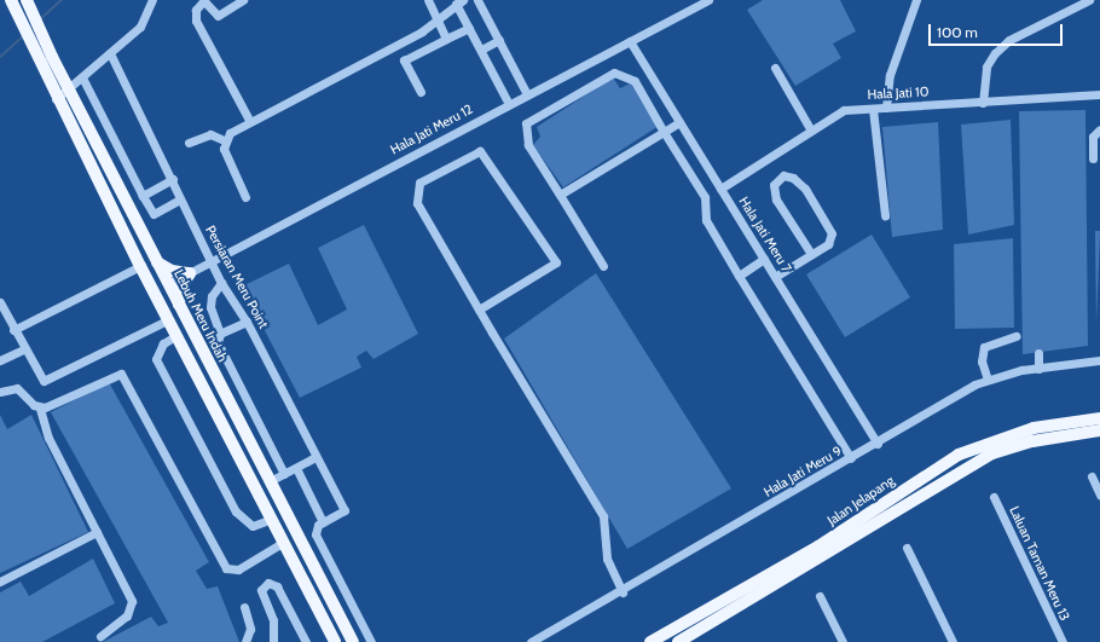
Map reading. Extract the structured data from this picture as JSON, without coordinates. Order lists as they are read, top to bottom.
{
  "streets": {
    "main road": ["Lebuh Meru Indah", "Jalan Jelapang"],
    "street": [
      "Hala Jati 10",
      "Hala Jati Meru 12",
      "Hala Jati Meru 7",
      "Persiaran Meru Point",
      "Hala Jati Meru 9",
      "Laluan Taman Meru 13"
    ]
  },
  "crossings": [
    ["Hala Jati 10", "Hala Jati Meru 7"],
    ["Hala Jati Meru 12", "Hala Jati Meru 7"],
    ["Hala Jati Meru 12", "Persiaran Meru Point"],
    ["Hala Jati Meru 12", "Lebuh Meru Indah"],
    ["Hala Jati Meru 7", "Hala Jati Meru 9"]
  ],
  "scale_bar": "100 m"
}
